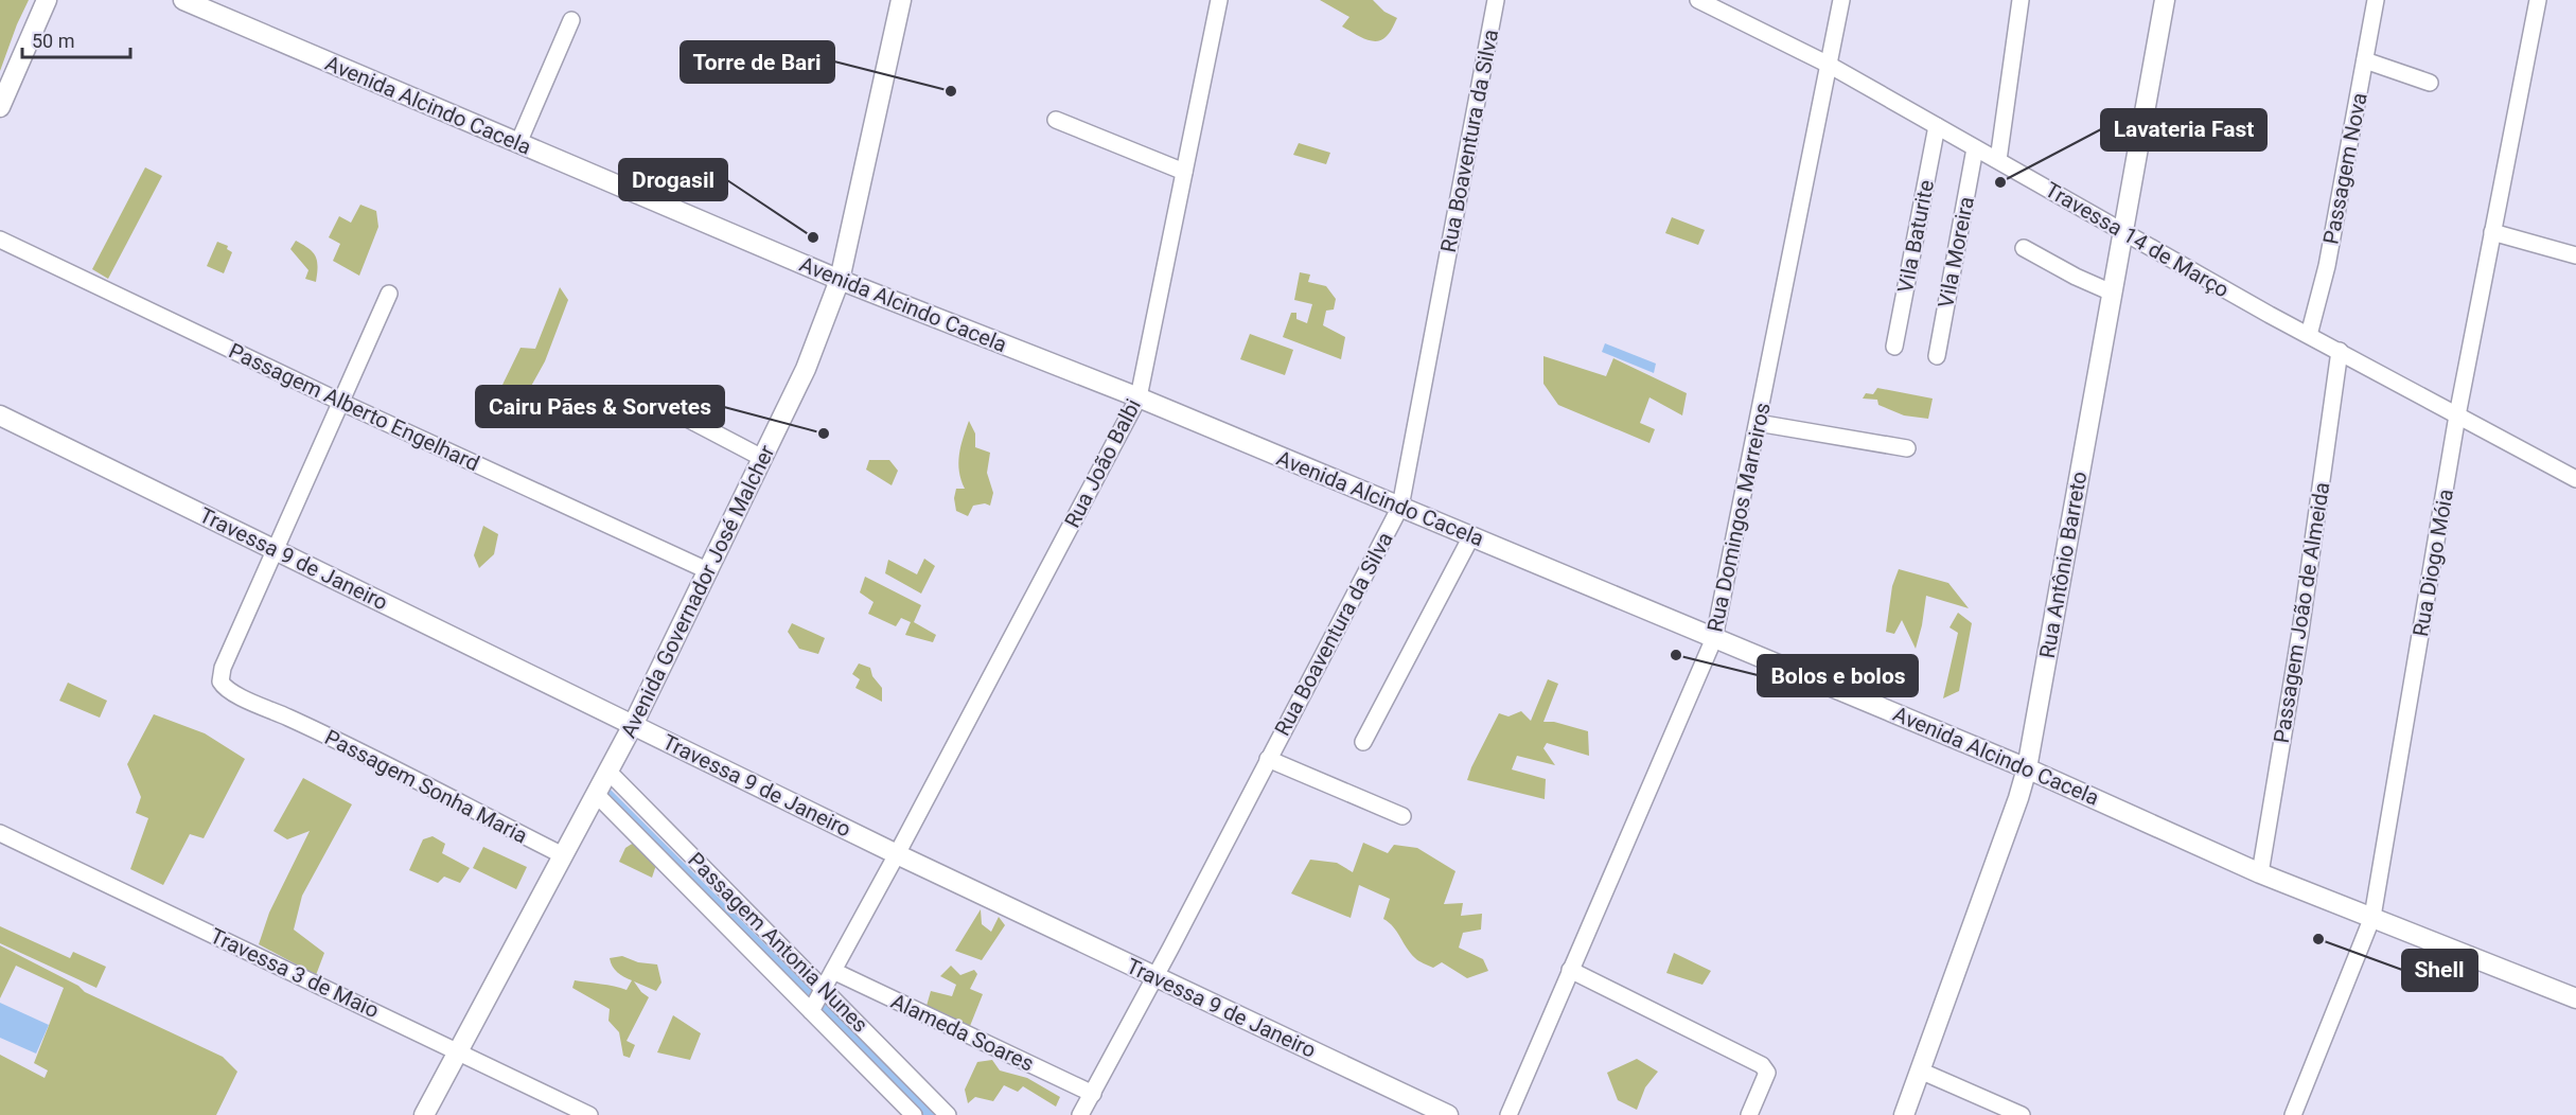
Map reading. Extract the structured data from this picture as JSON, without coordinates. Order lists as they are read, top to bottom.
{
  "streets": {
    "main road": [
      "Avenida Alcindo Cacela",
      "Travessa 9 de Janeiro",
      "Rua Antônio Barreto",
      "Avenida Governador José Malcher"
    ],
    "street": [
      "Rua Boaventura da Silva",
      "Passagem Nova",
      "Vila Baturite",
      "Travessa 14 de Março",
      "Vila Moreira",
      "Passagem Alberto Engelhard",
      "Rua João Balbi",
      "Rua Domingos Marreiros",
      "Rua Diogo Móia",
      "Passagem João de Almeida",
      "Passagem Sonha Maria",
      "Passagem Antonia Nunes",
      "Travessa 3 de Maio",
      "Alameda Soares"
    ]
  },
  "crossings": [
    ["Avenida Alcindo Cacela", "Rua Boaventura da Silva"],
    ["Avenida Alcindo Cacela", "Rua João Balbi"],
    ["Avenida Alcindo Cacela", "Rua Domingos Marreiros"],
    ["Avenida Alcindo Cacela", "Rua Diogo Móia"],
    ["Avenida Alcindo Cacela", "Rua Antônio Barreto"],
    ["Avenida Alcindo Cacela", "Avenida Governador José Malcher"],
    ["Avenida Alcindo Cacela", "Passagem João de Almeida"],
    ["Rua Boaventura da Silva", "Travessa 9 de Janeiro"],
    ["Rua Boaventura da Silva", "Alameda Soares"],
    ["Passagem Nova", "Travessa 14 de Março"],
    ["Vila Baturite", "Travessa 14 de Março"],
    ["Travessa 14 de Março", "Vila Moreira"],
    ["Travessa 14 de Março", "Rua Domingos Marreiros"],
    ["Travessa 14 de Março", "Rua Diogo Móia"],
    ["Travessa 14 de Março", "Rua Antônio Barreto"],
    ["Travessa 14 de Março", "Passagem João de Almeida"],
    ["Passagem Alberto Engelhard", "Avenida Governador José Malcher"],
    ["Rua João Balbi", "Travessa 9 de Janeiro"],
    ["Rua João Balbi", "Passagem Antonia Nunes"],
    ["Rua João Balbi", "Alameda Soares"],
    ["Travessa 9 de Janeiro", "Avenida Governador José Malcher"],
    ["Travessa 9 de Janeiro", "Passagem Sonha Maria"],
    ["Avenida Governador José Malcher", "Passagem Sonha Maria"],
    ["Avenida Governador José Malcher", "Passagem Antonia Nunes"],
    ["Avenida Governador José Malcher", "Travessa 3 de Maio"]
  ],
  "places": [
    "Torre de Bari",
    "Lavateria Fast",
    "Drogasil",
    "Cairu Pães & Sorvetes",
    "Bolos e bolos",
    "Shell"
  ],
  "scale_bar": "50 m"
}
